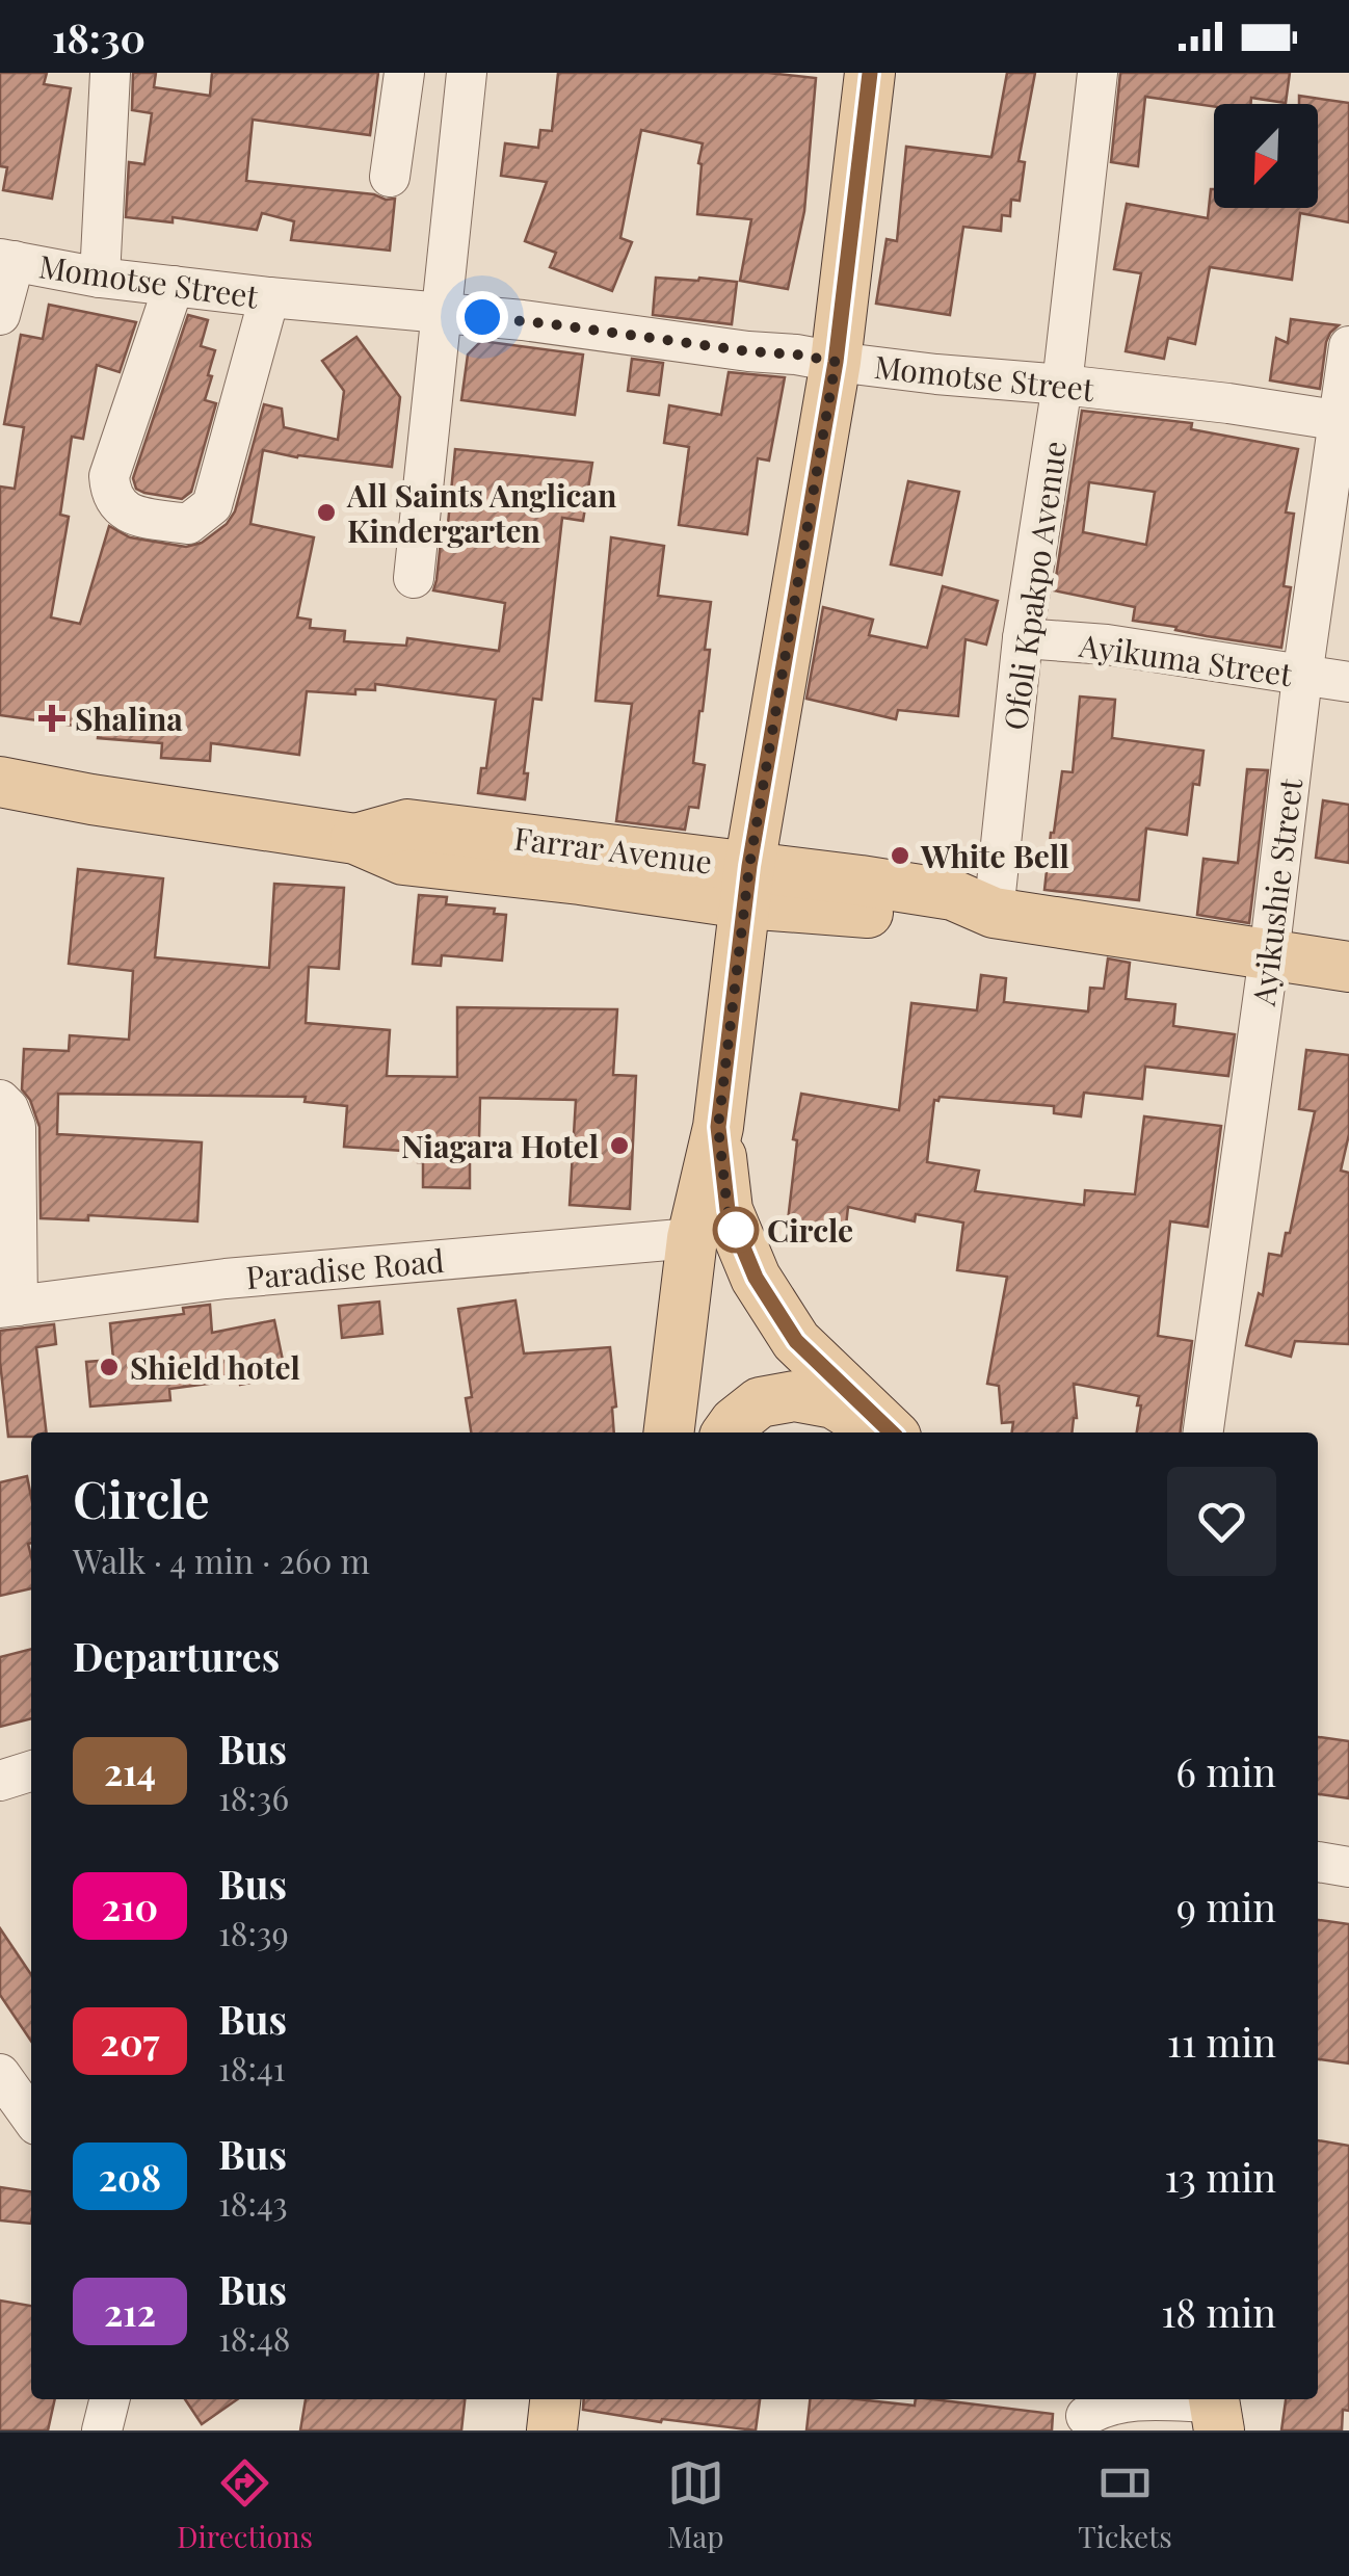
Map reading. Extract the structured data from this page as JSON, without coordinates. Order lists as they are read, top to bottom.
{
  "streets": {
    "main road": ["Farrar Avenue"],
    "street": [
      "Momotse Street",
      "Ofoli Kpakpo Avenue",
      "Ayikuma Street",
      "Ayikushie Street",
      "Paradise Road"
    ]
  },
  "crossings": [
    ["Momotse Street", "Ofoli Kpakpo Avenue"],
    ["Momotse Street", "Ayikushie Street"],
    ["Ofoli Kpakpo Avenue", "Ayikuma Street"],
    ["Ofoli Kpakpo Avenue", "Farrar Avenue"],
    ["Ayikuma Street", "Ayikushie Street"],
    ["Farrar Avenue", "Ayikushie Street"]
  ],
  "places": {
    "other": [
      "All Saints Anglican Kindergarten",
      "White Bell",
      "Niagara Hotel",
      "Circle",
      "Shield hotel"
    ],
    "health": ["Shalina"]
  },
  "lines": ["bus line 214"],
  "north": "bottom left",
  "page": {
    "status": "18:30",
    "heading": [
      ["Circle", "Walk · 4 min · 260 m"],
      "Departures"
    ],
    "list": [
      {
        "mark": "214",
        "name": "Bus",
        "note": "18:36",
        "value": "6 min"
      },
      {
        "mark": "210",
        "name": "Bus",
        "note": "18:39",
        "value": "9 min"
      },
      {
        "mark": "207",
        "name": "Bus",
        "note": "18:41",
        "value": "11 min"
      },
      {
        "mark": "208",
        "name": "Bus",
        "note": "18:43",
        "value": "13 min"
      },
      {
        "mark": "212",
        "name": "Bus",
        "note": "18:48",
        "value": "18 min"
      }
    ],
    "tabs": ["Directions", "Map", "Tickets"]
  }
}
